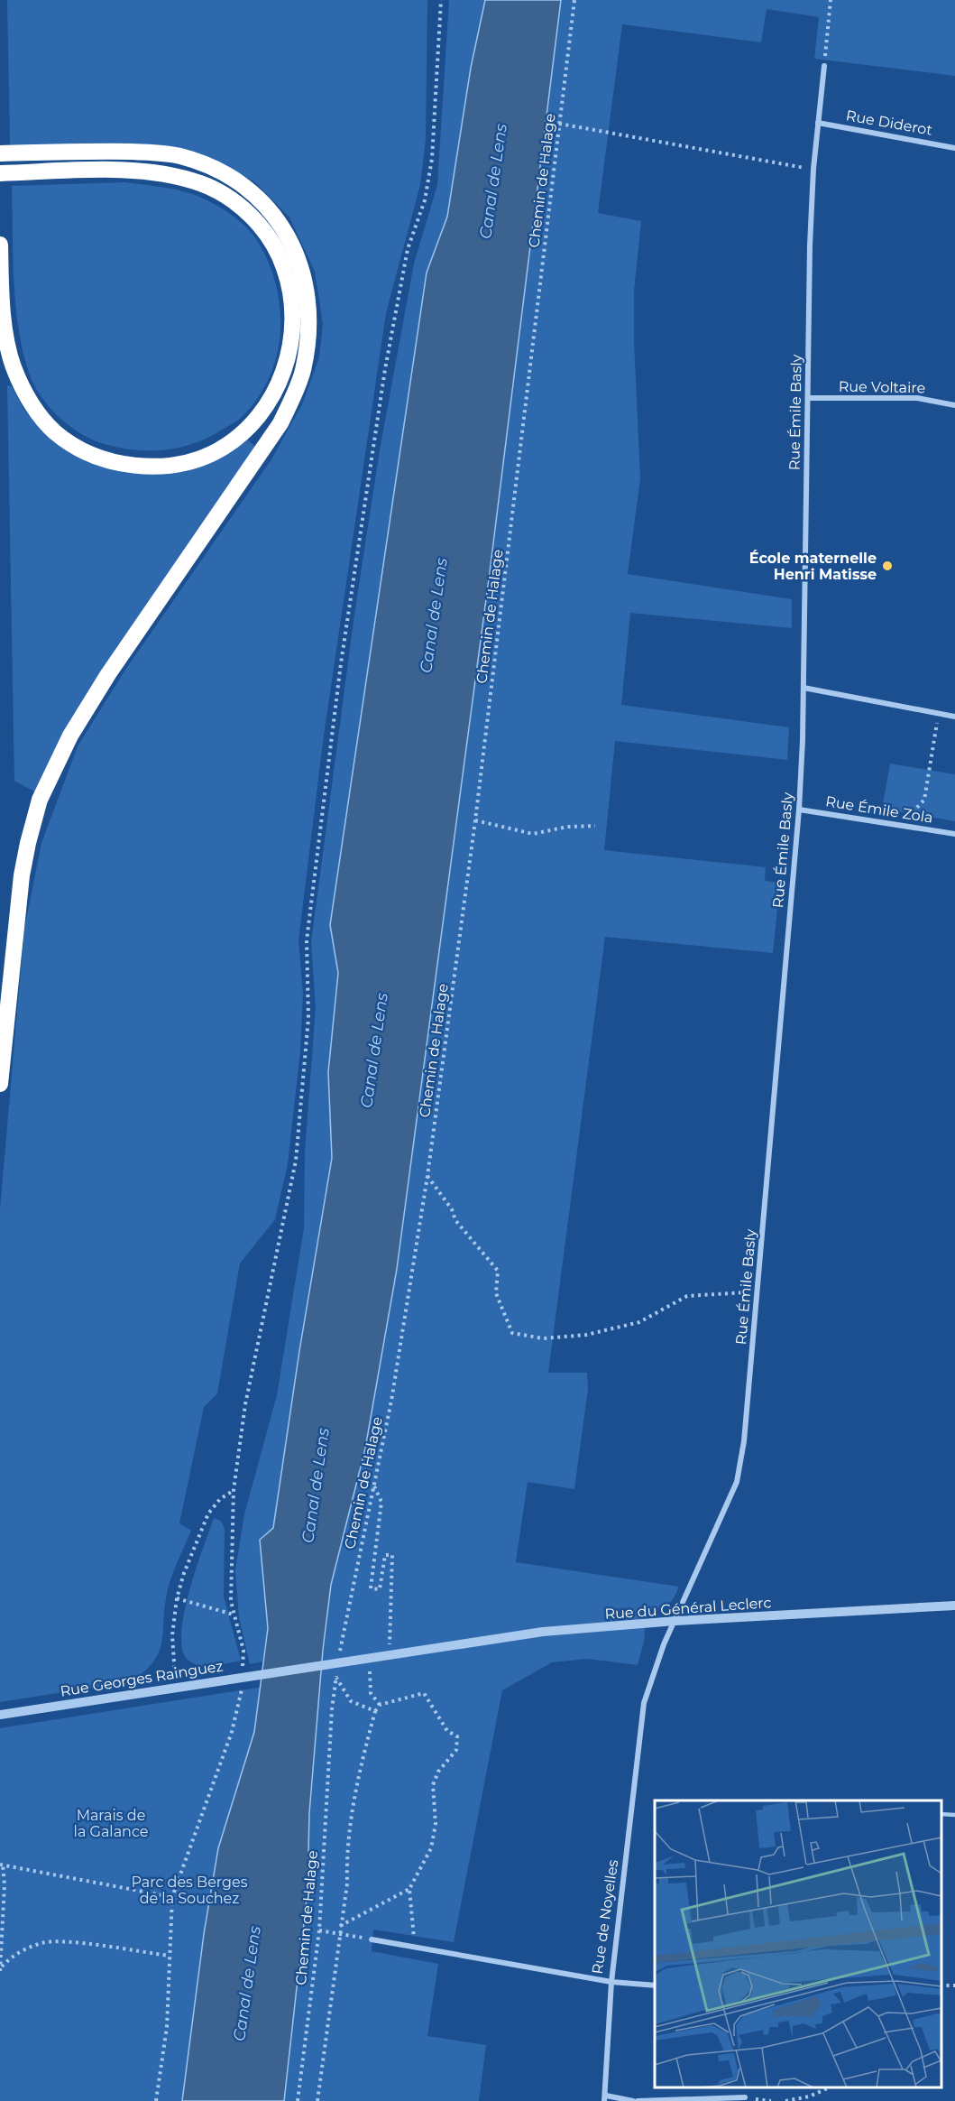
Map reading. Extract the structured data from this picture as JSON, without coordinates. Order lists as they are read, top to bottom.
{
  "streets": {
    "street": [
      "Rue Diderot",
      "Rue Voltaire",
      "Rue Émile Basly",
      "Rue Émile Zola",
      "Rue du Général Leclerc",
      "Rue Georges Rainguez",
      "Rue de Noyelles"
    ],
    "path": ["Chemin de Halage"]
  },
  "crossings": [
    ["Rue Diderot", "Rue Émile Basly"],
    ["Rue Voltaire", "Rue Émile Basly"],
    ["Rue Émile Basly", "Rue Émile Zola"],
    ["Rue Émile Basly", "Rue du Général Leclerc"],
    ["Rue Émile Basly", "Rue de Noyelles"],
    ["Rue du Général Leclerc", "Rue Georges Rainguez"],
    ["Rue du Général Leclerc", "Rue de Noyelles"]
  ],
  "water": ["Canal de Lens"],
  "parks": ["Marais de la Galance", "Parc des Berges de la Souchez"],
  "places": ["École maternelle Henri Matisse"]
}
